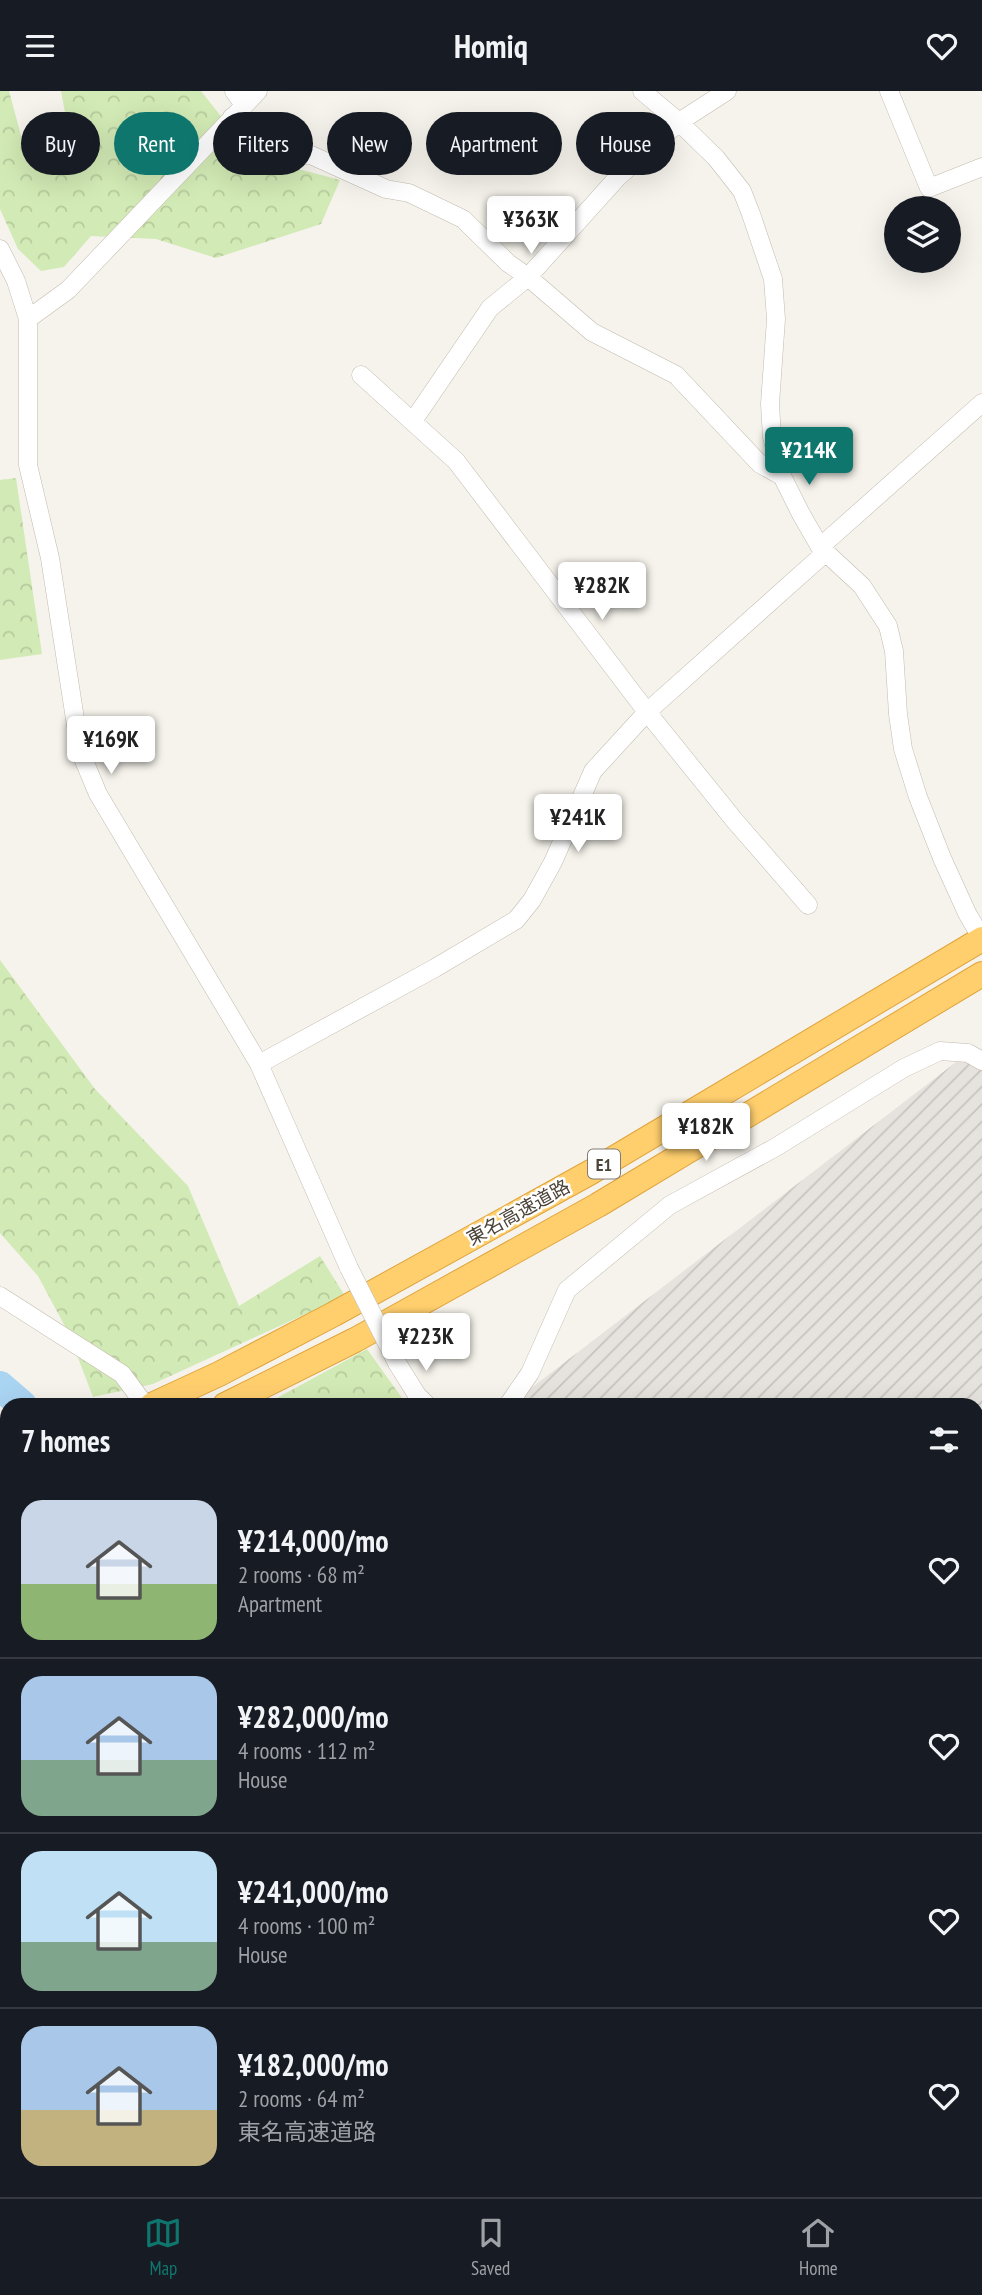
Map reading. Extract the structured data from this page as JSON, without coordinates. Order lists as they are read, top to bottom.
{
  "streets": {
    "highway": ["E1", "東名高速道路"]
  },
  "page": {
    "header": "Homiq",
    "chip": [
      "Buy",
      "Rent",
      "Filters",
      "New",
      "Apartment",
      "House"
    ],
    "price": [
      "¥363K",
      "¥214K",
      "¥282K",
      "¥169K",
      "¥241K",
      "¥182K",
      "¥223K"
    ],
    "heading": "7 homes",
    "list": [
      {
        "name": "¥214,000/mo",
        "note": "2 rooms · 68 m² · Apartment"
      },
      {
        "name": "¥282,000/mo",
        "note": "4 rooms · 112 m² · House"
      },
      {
        "name": "¥241,000/mo",
        "note": "4 rooms · 100 m² · House"
      },
      {
        "name": "¥182,000/mo",
        "note": "2 rooms · 64 m² · 東名高速道路"
      }
    ],
    "tabs": ["Map", "Saved", "Home"]
  }
}
